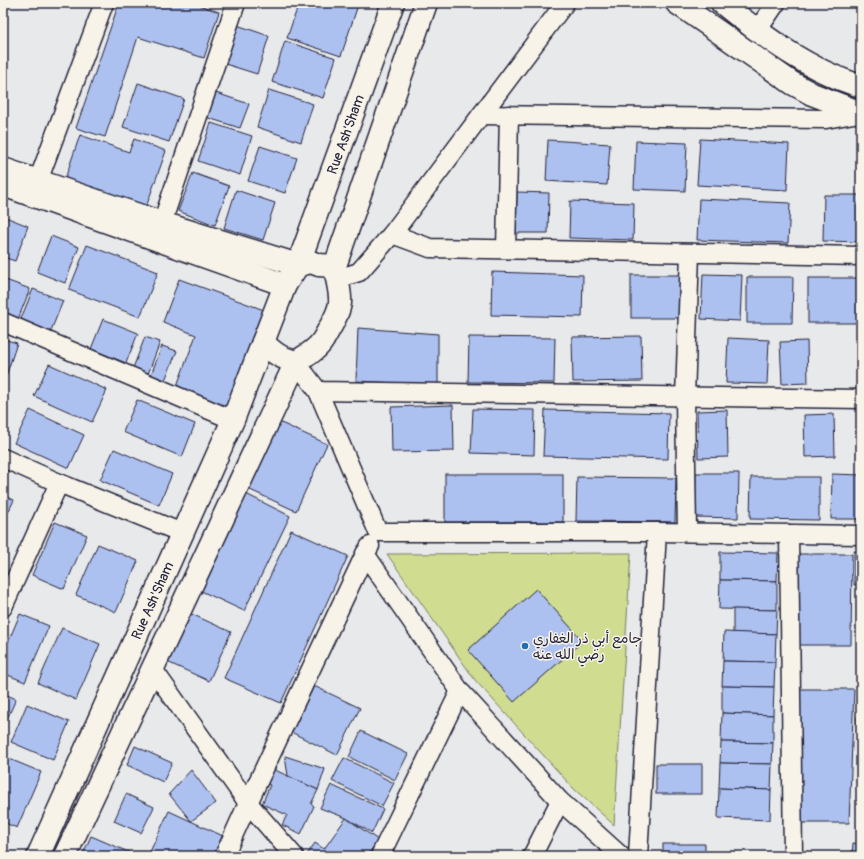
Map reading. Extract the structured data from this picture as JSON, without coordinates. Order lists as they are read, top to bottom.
{
  "streets": {
    "main road": ["Rue Ash'Sham"]
  },
  "places": ["جامع أبي ذر الغفاري رضي الله عنه"]
}
